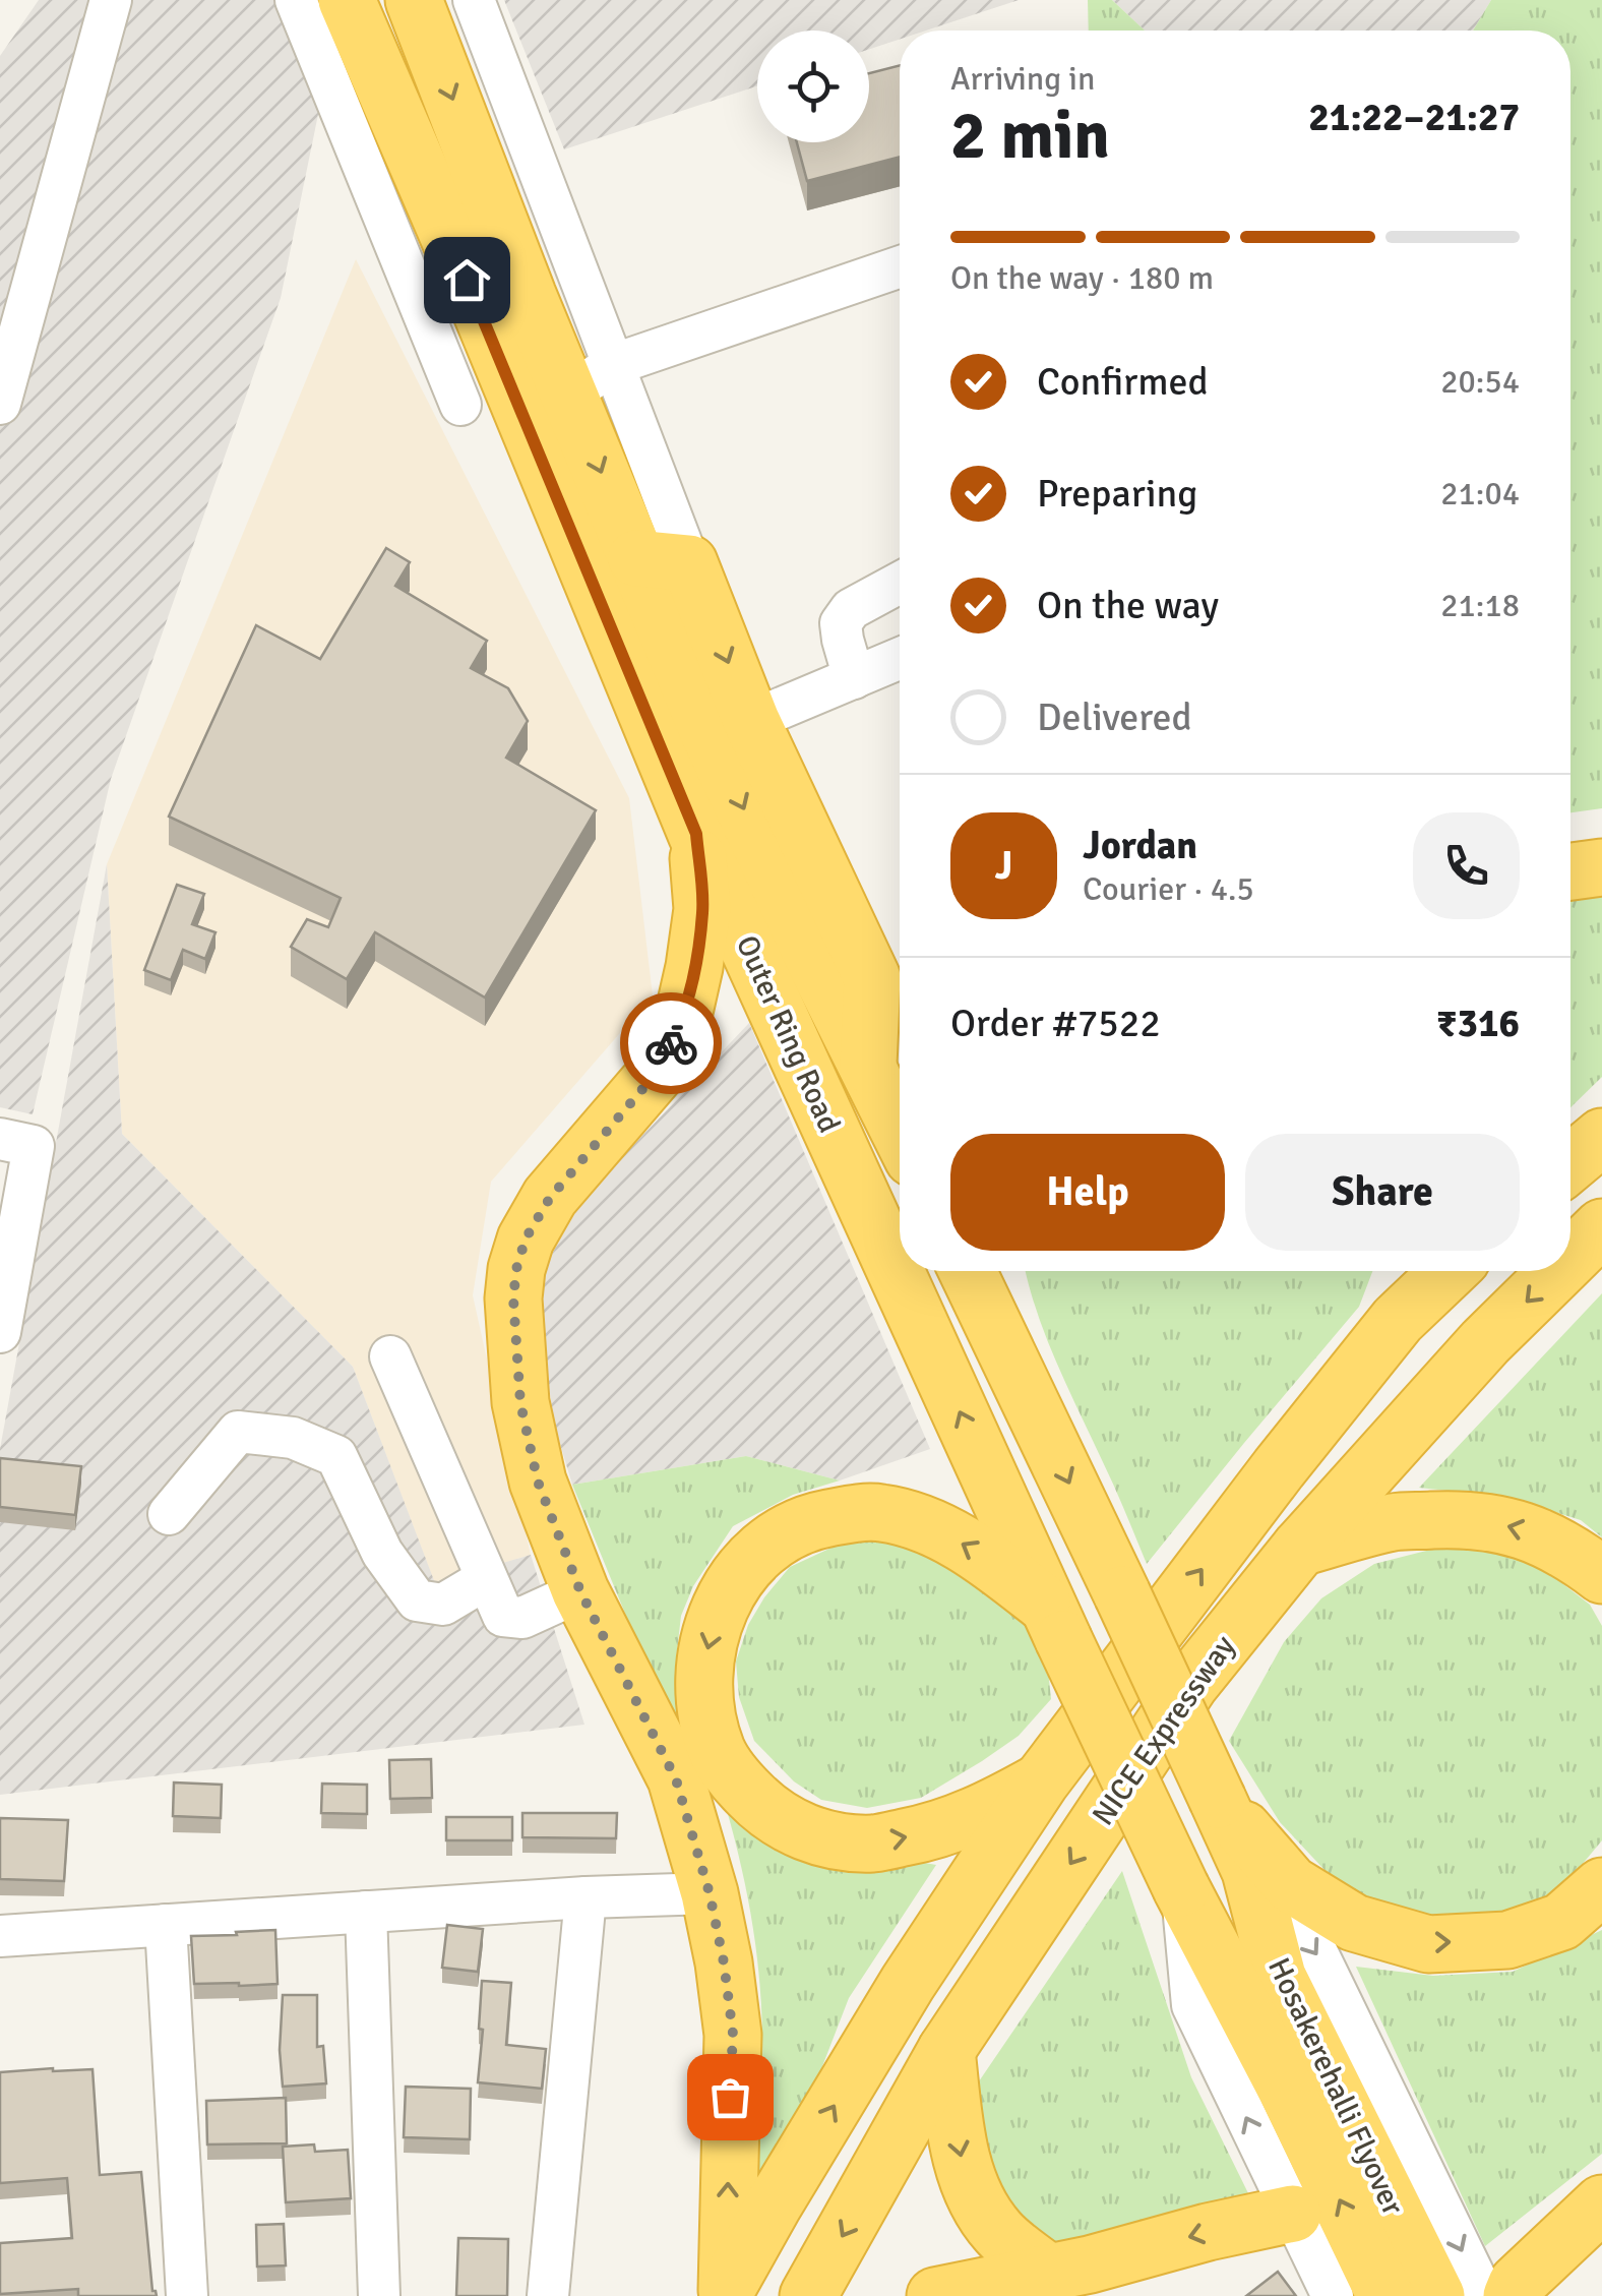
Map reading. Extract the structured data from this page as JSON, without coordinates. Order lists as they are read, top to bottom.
{
  "streets": {
    "highway": ["Outer Ring Road", "NICE Expressway", "Hosakerehalli Flyover"]
  },
  "crossings": [
    ["Outer Ring Road", "Hosakerehalli Flyover"]
  ],
  "page": {
    "heading": ["2 min", "Arriving in", "21:22–21:27"],
    "panel": [
      "Jordan",
      "Courier · 4.5",
      "Order #7522",
      "₹316"
    ],
    "bar": "On the way · 180 m",
    "list": [
      ["Confirmed", "20:54"],
      ["Preparing", "21:04"],
      ["On the way", "21:18"],
      "Delivered"
    ],
    "round": "J",
    "buttons": ["Help", "Share"]
  }
}
